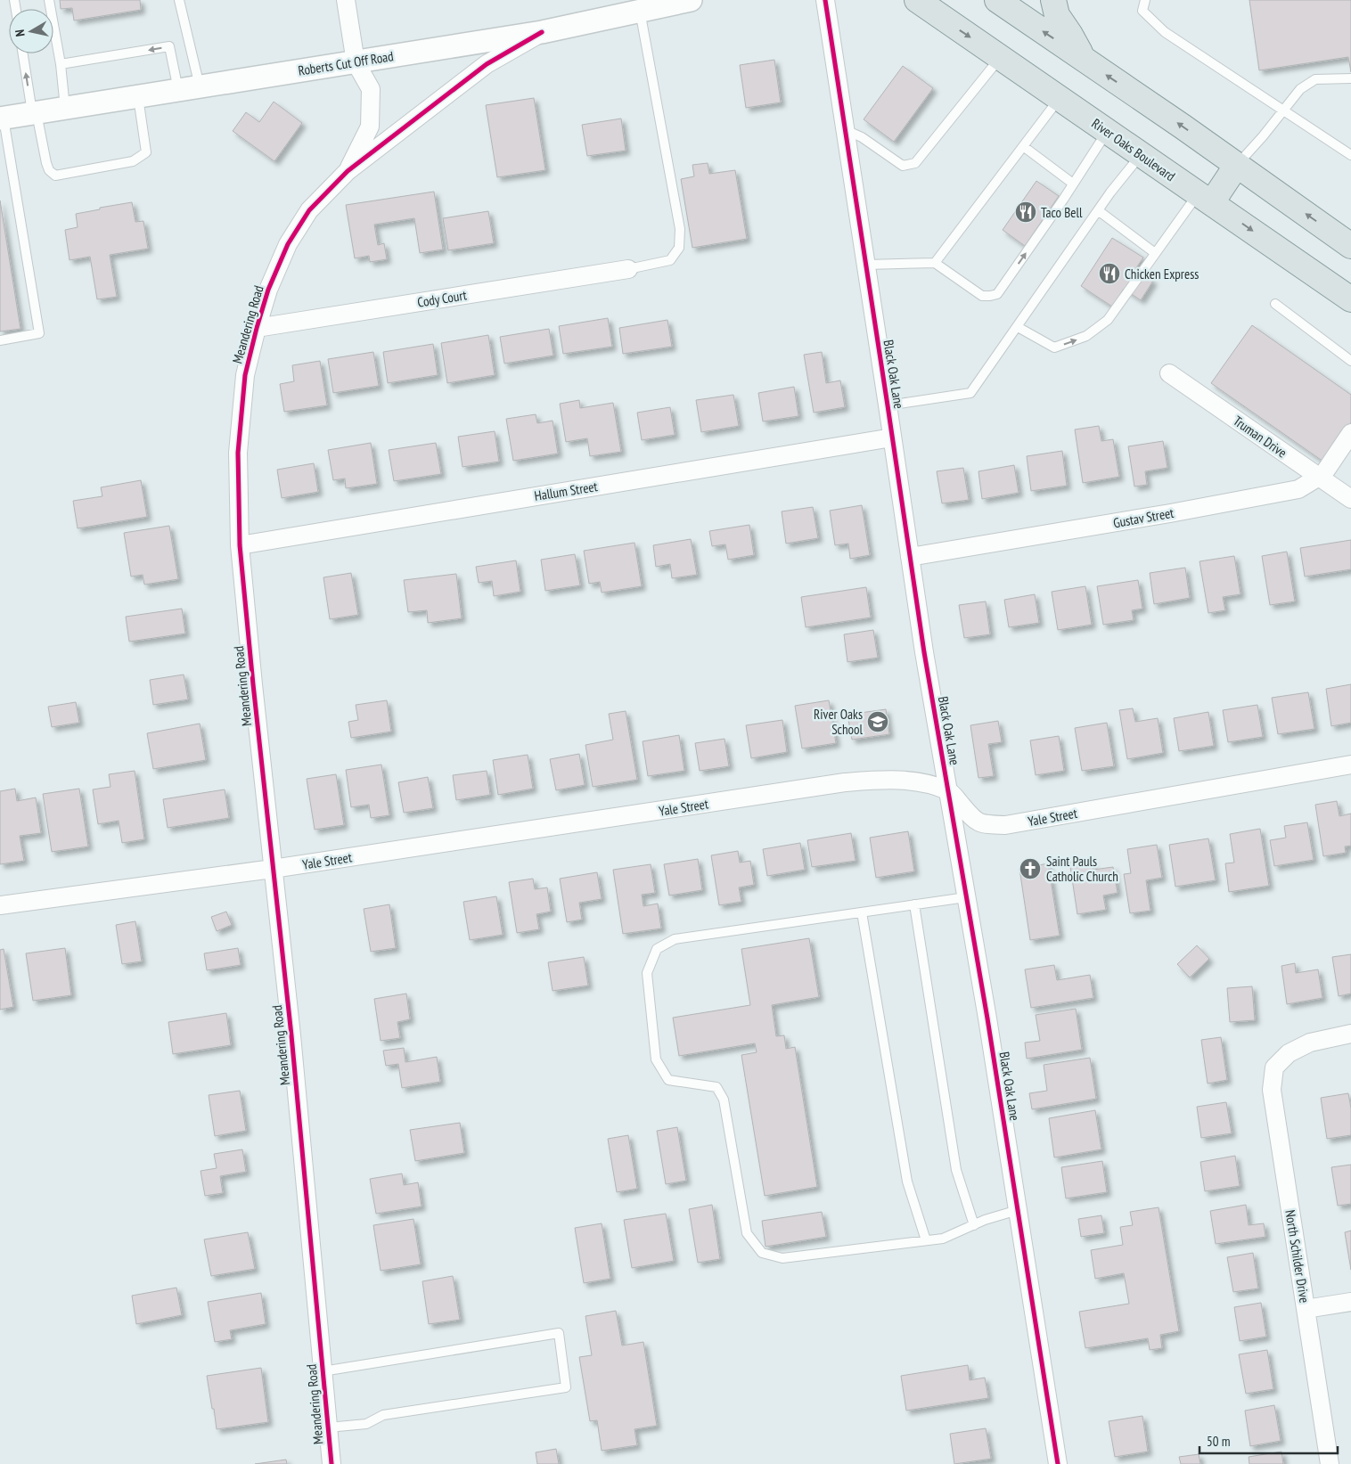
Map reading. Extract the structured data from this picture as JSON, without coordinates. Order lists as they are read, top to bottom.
{
  "streets": {
    "main road": ["River Oaks Boulevard"],
    "street": [
      "Roberts Cut Off Road",
      "Cody Court",
      "Meandering Road",
      "Black Oak Lane",
      "Truman Drive",
      "Hallum Street",
      "Gustav Street",
      "Yale Street",
      "North Schilder Drive"
    ]
  },
  "crossings": [
    ["Roberts Cut Off Road", "Meandering Road"],
    ["Cody Court", "Meandering Road"],
    ["Meandering Road", "Hallum Street"],
    ["Meandering Road", "Yale Street"],
    ["Black Oak Lane", "Hallum Street"],
    ["Black Oak Lane", "Gustav Street"],
    ["Black Oak Lane", "Yale Street"],
    ["Truman Drive", "Gustav Street"]
  ],
  "places": {
    "restaurant": ["Taco Bell", "Chicken Express"],
    "school or university": ["River Oaks School"],
    "church": ["Saint Pauls Catholic Church"]
  },
  "scale_bar": "50 m",
  "north": "left"
}
